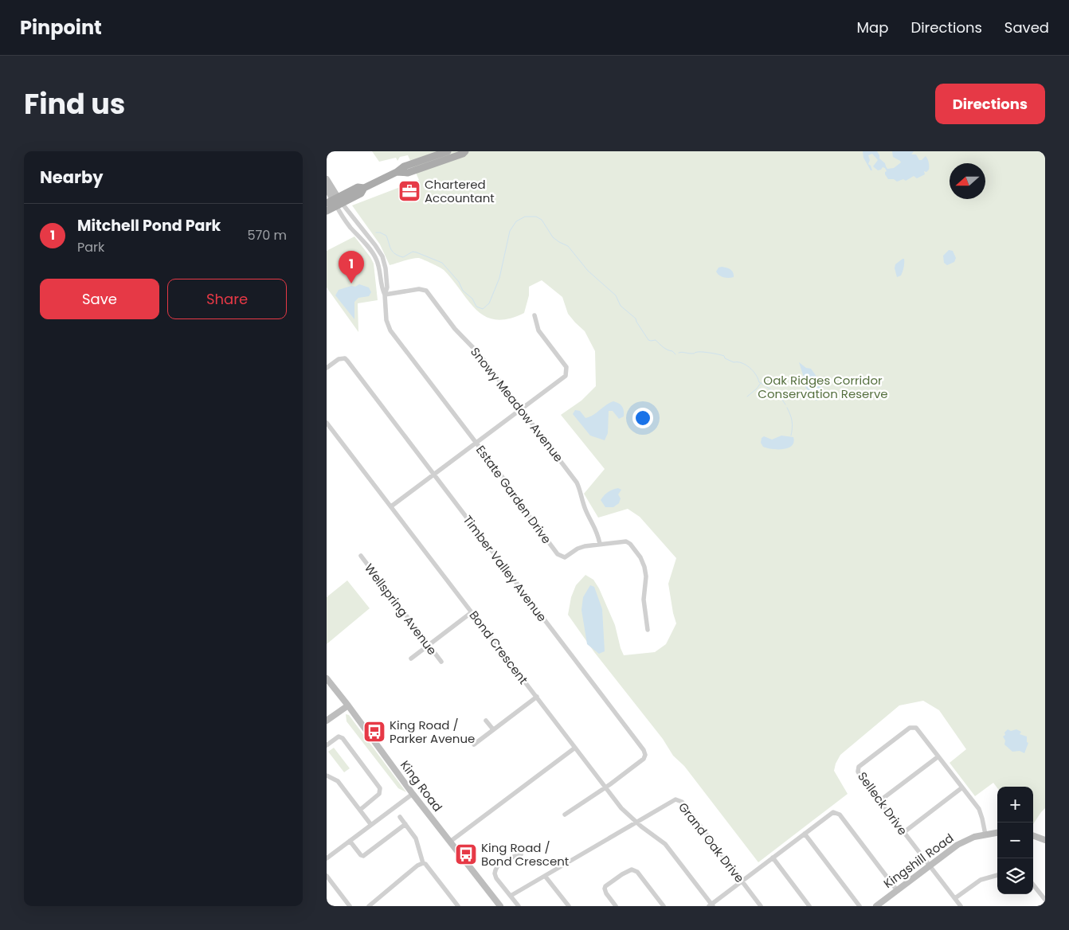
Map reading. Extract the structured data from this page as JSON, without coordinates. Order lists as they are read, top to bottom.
{
  "streets": {
    "main road": ["King Road", "Kingshill Road"],
    "street": [
      "Snowy Meadow Avenue",
      "Estate Garden Drive",
      "Timber Valley Avenue",
      "Wellspring Avenue",
      "Bond Crescent",
      "Selleck Drive",
      "Grand Oak Drive"
    ]
  },
  "crossings": [
    ["Snowy Meadow Avenue", "Estate Garden Drive"],
    ["Timber Valley Avenue", "Bond Crescent"],
    ["Bond Crescent", "Grand Oak Drive"],
    ["Selleck Drive", "Kingshill Road"]
  ],
  "parks": ["Oak Ridges Corridor Conservation Reserve"],
  "places": {
    "office": ["Chartered Accountant"],
    "bus stop": ["King Road / Parker Avenue", "King Road / Bond Crescent"]
  },
  "north": "left",
  "page": {
    "header": "Pinpoint",
    "nav": ["Map", "Directions", "Saved"],
    "title": "Find us",
    "buttons": [
      "Directions",
      ["Save", "Share"]
    ],
    "heading": "Nearby",
    "list": [
      {
        "mark": "1",
        "name": "Mitchell Pond Park",
        "note": "Park",
        "value": "570 m"
      }
    ],
    "pins": "1",
    "map_buttons": ["+", "−"]
  }
}
